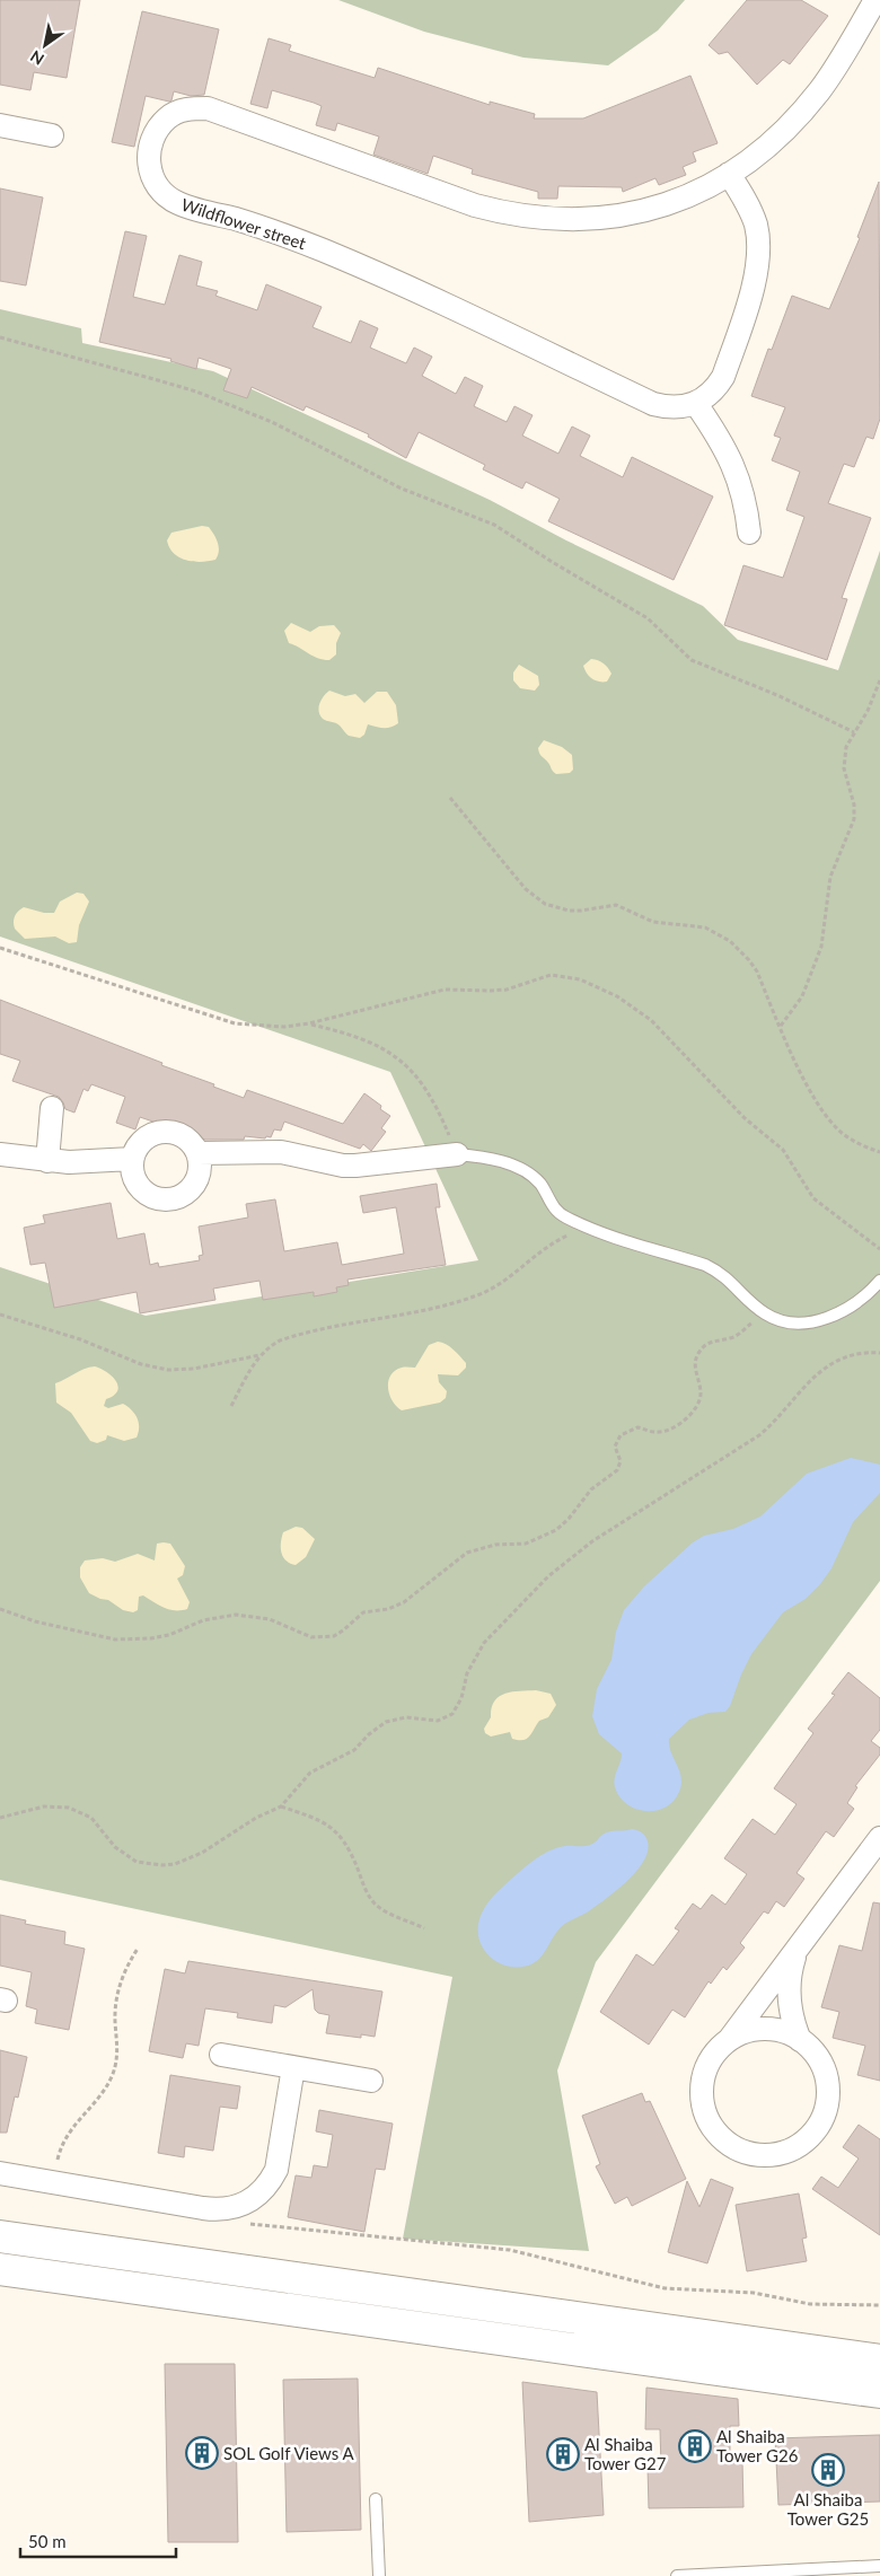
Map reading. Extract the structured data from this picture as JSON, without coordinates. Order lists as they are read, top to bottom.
{
  "streets": {
    "street": ["Wildflower street"]
  },
  "places": {
    "building": [
      "Al Shaiba Tower G26",
      "SOL Golf Views A",
      "Al Shaiba Tower G27",
      "Al Shaiba Tower G25"
    ]
  },
  "scale_bar": "50 m",
  "north": "bottom left"
}
